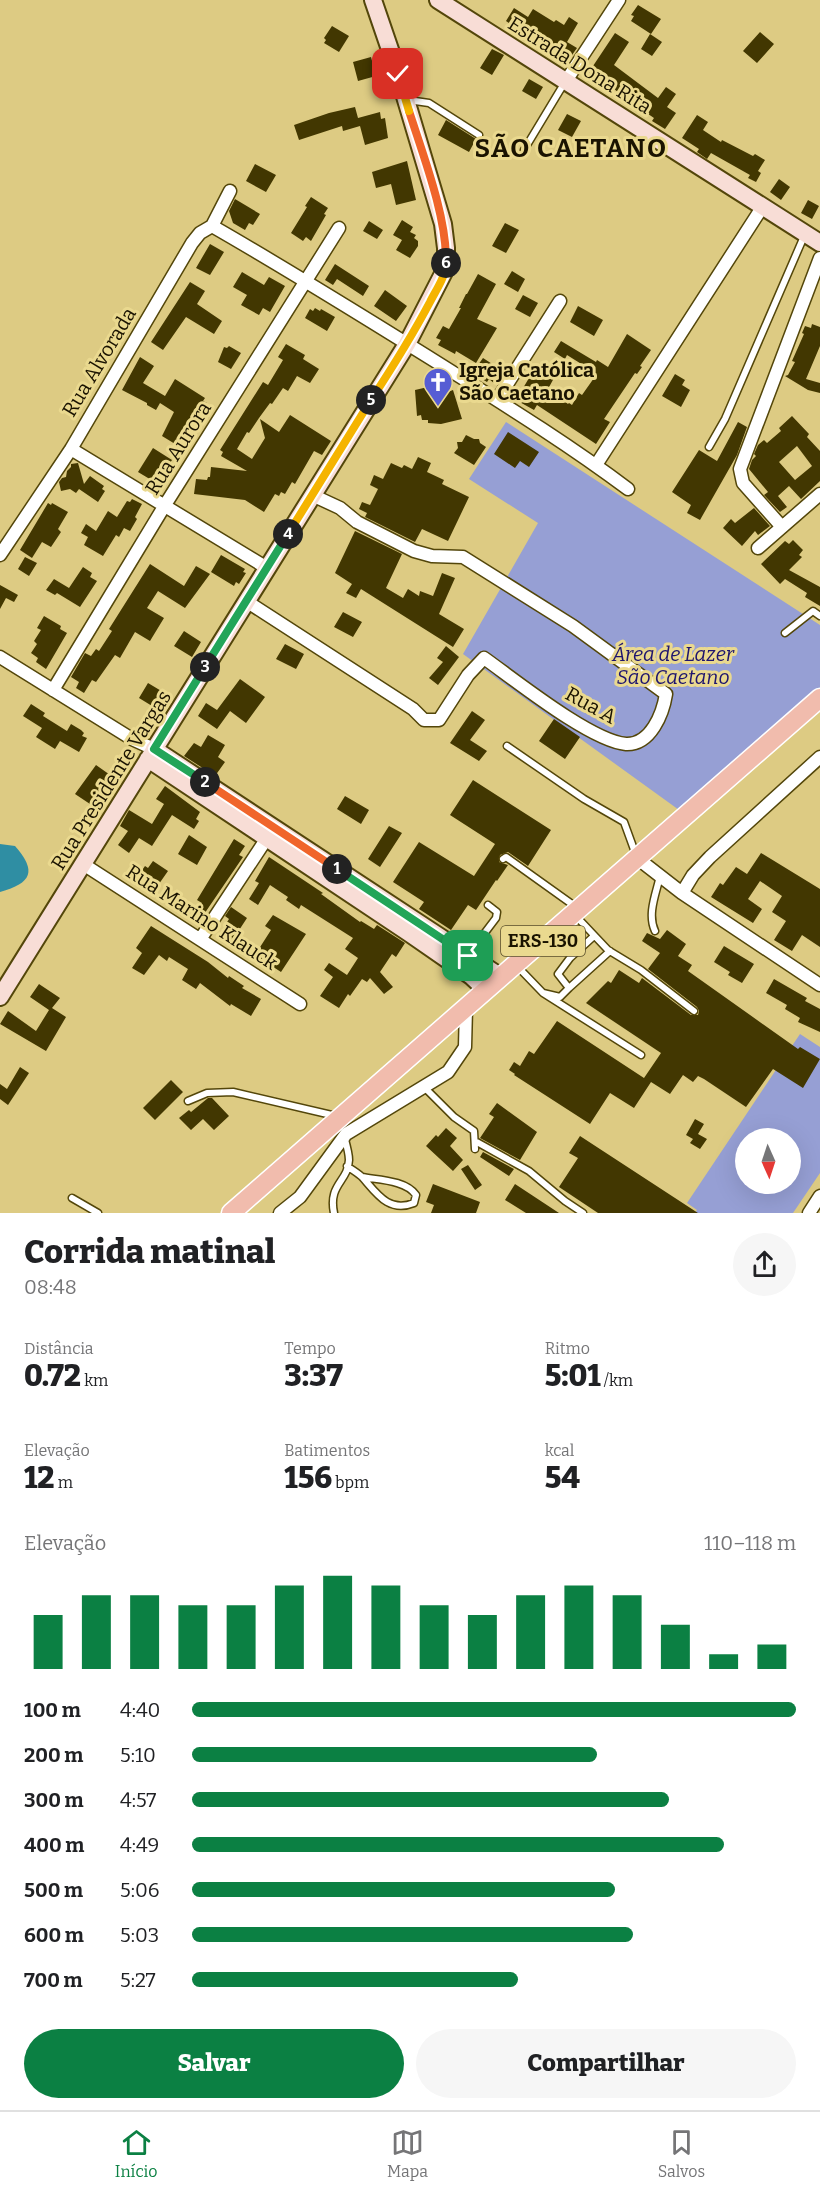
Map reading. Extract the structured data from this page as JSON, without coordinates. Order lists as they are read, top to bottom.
{
  "streets": {
    "main road": ["Estrada Dona Rita", "Rua Presidente Vargas", "ERS-130"],
    "street": [
      "Rua Alvorada",
      "Rua Aurora",
      "Rua A",
      "Rua Marino Klauck"
    ]
  },
  "crossings": [
    ["Rua A", "Rua Presidente Vargas"],
    ["Rua Presidente Vargas", "Rua Marino Klauck"]
  ],
  "districts": ["SÃO CAETANO"],
  "parks": ["Área de Lazer São Caetano"],
  "places": {
    "church": ["Igreja Católica São Caetano"]
  },
  "north": "bottom",
  "page": {
    "pins": [
      "6",
      "5",
      "4",
      "3",
      "2",
      "1"
    ],
    "heading": ["Corrida matinal", "08:48"],
    "stats": [
      ["Distância", "0.72 km"],
      ["Tempo", "3:37"],
      ["Ritmo", "5:01 /km"],
      ["Elevação", "12 m"],
      ["Batimentos", "156 bpm"],
      ["kcal", "54"]
    ],
    "chart": ["Elevação", "110–118 m"],
    "list": [
      {
        "name": "100 m",
        "note": "4:40"
      },
      {
        "name": "200 m",
        "note": "5:10"
      },
      {
        "name": "300 m",
        "note": "4:57"
      },
      {
        "name": "400 m",
        "note": "4:49"
      },
      {
        "name": "500 m",
        "note": "5:06"
      },
      {
        "name": "600 m",
        "note": "5:03"
      },
      {
        "name": "700 m",
        "note": "5:27"
      }
    ],
    "buttons": ["Salvar", "Compartilhar"],
    "tabs": ["Início", "Mapa", "Salvos"]
  }
}
